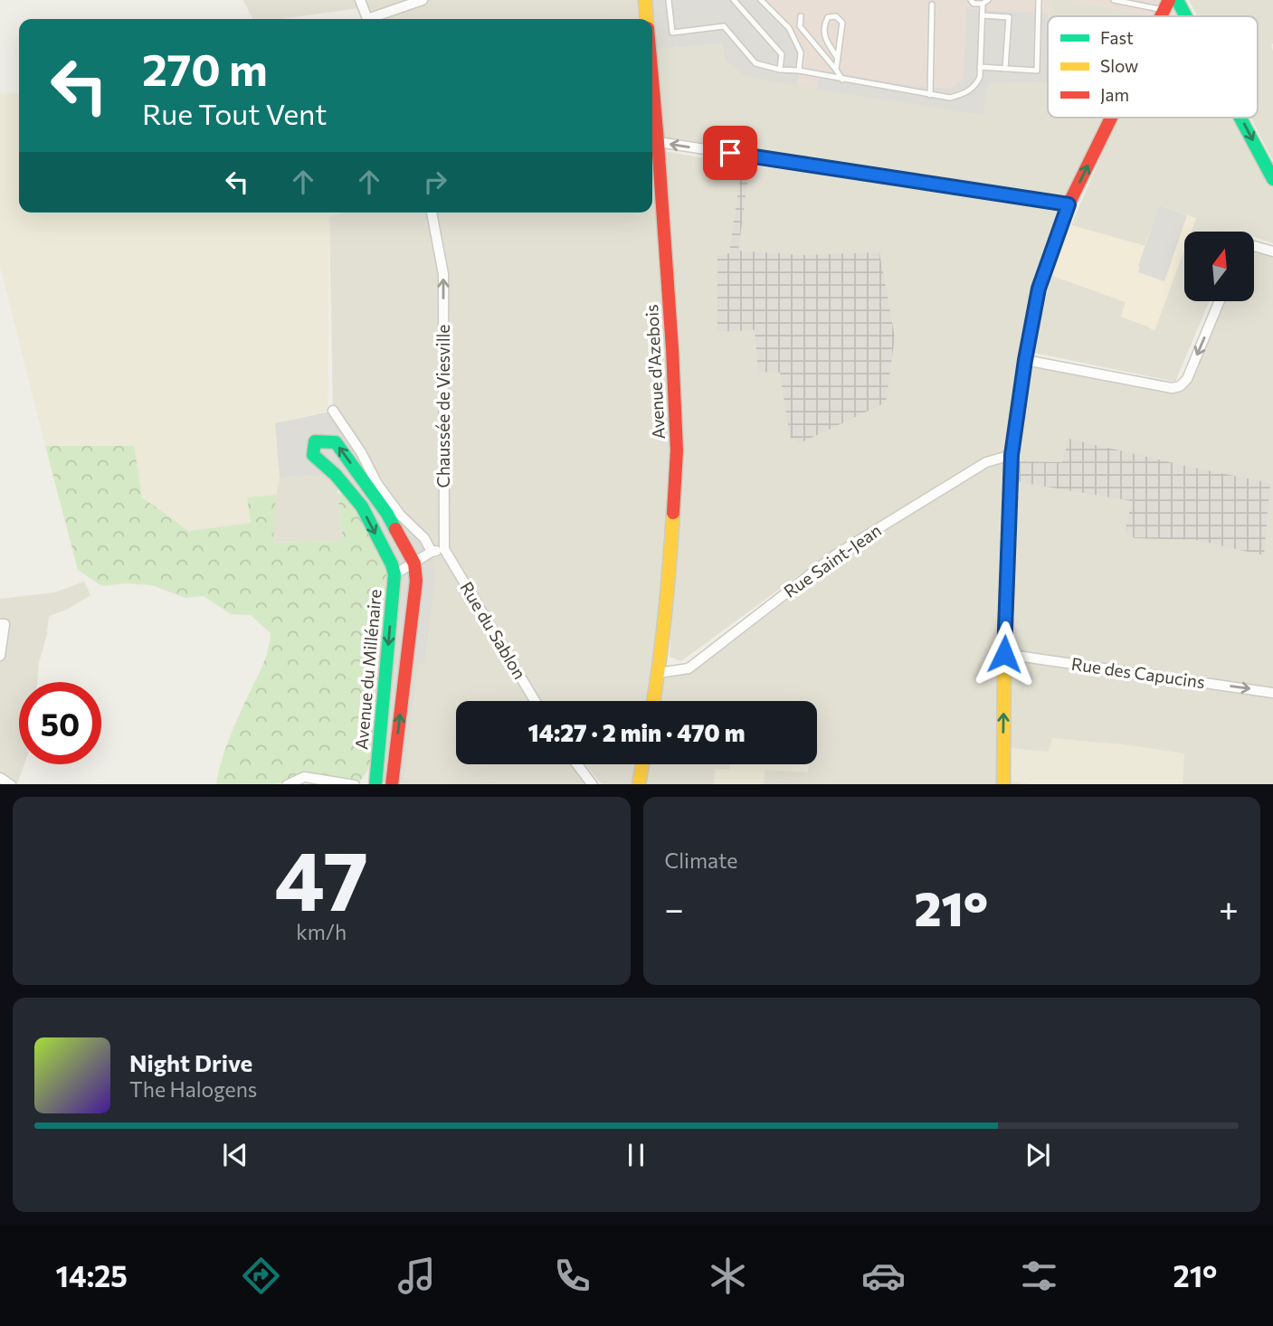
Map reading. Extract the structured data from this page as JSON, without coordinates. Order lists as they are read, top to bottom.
{
  "streets": {
    "street": [
      "Avenue d'Azebois",
      "Chaussée de Viesville",
      "Rue Saint-Jean",
      "Rue du Sablon",
      "Avenue du Millénaire",
      "Rue des Capucins"
    ]
  },
  "crossings": [
    ["Avenue d'Azebois", "Rue Saint-Jean"],
    ["Chaussée de Viesville", "Rue du Sablon"]
  ],
  "one_way": ["Chaussée de Viesville", "Rue des Capucins"],
  "legend": ["Fast", "Slow", "Jam"],
  "north": "top",
  "page": {
    "turn": ["270 m", "Rue Tout Vent"],
    "limit": "50",
    "trip": "14:27 · 2 min · 470 m",
    "tile": [
      ["47", "km/h"],
      "Climate"
    ],
    "heat": ["−", "21°", "+"],
    "song": ["Night Drive", "The Halogens"],
    "tabs": ["14:25", "21°"]
  }
}
